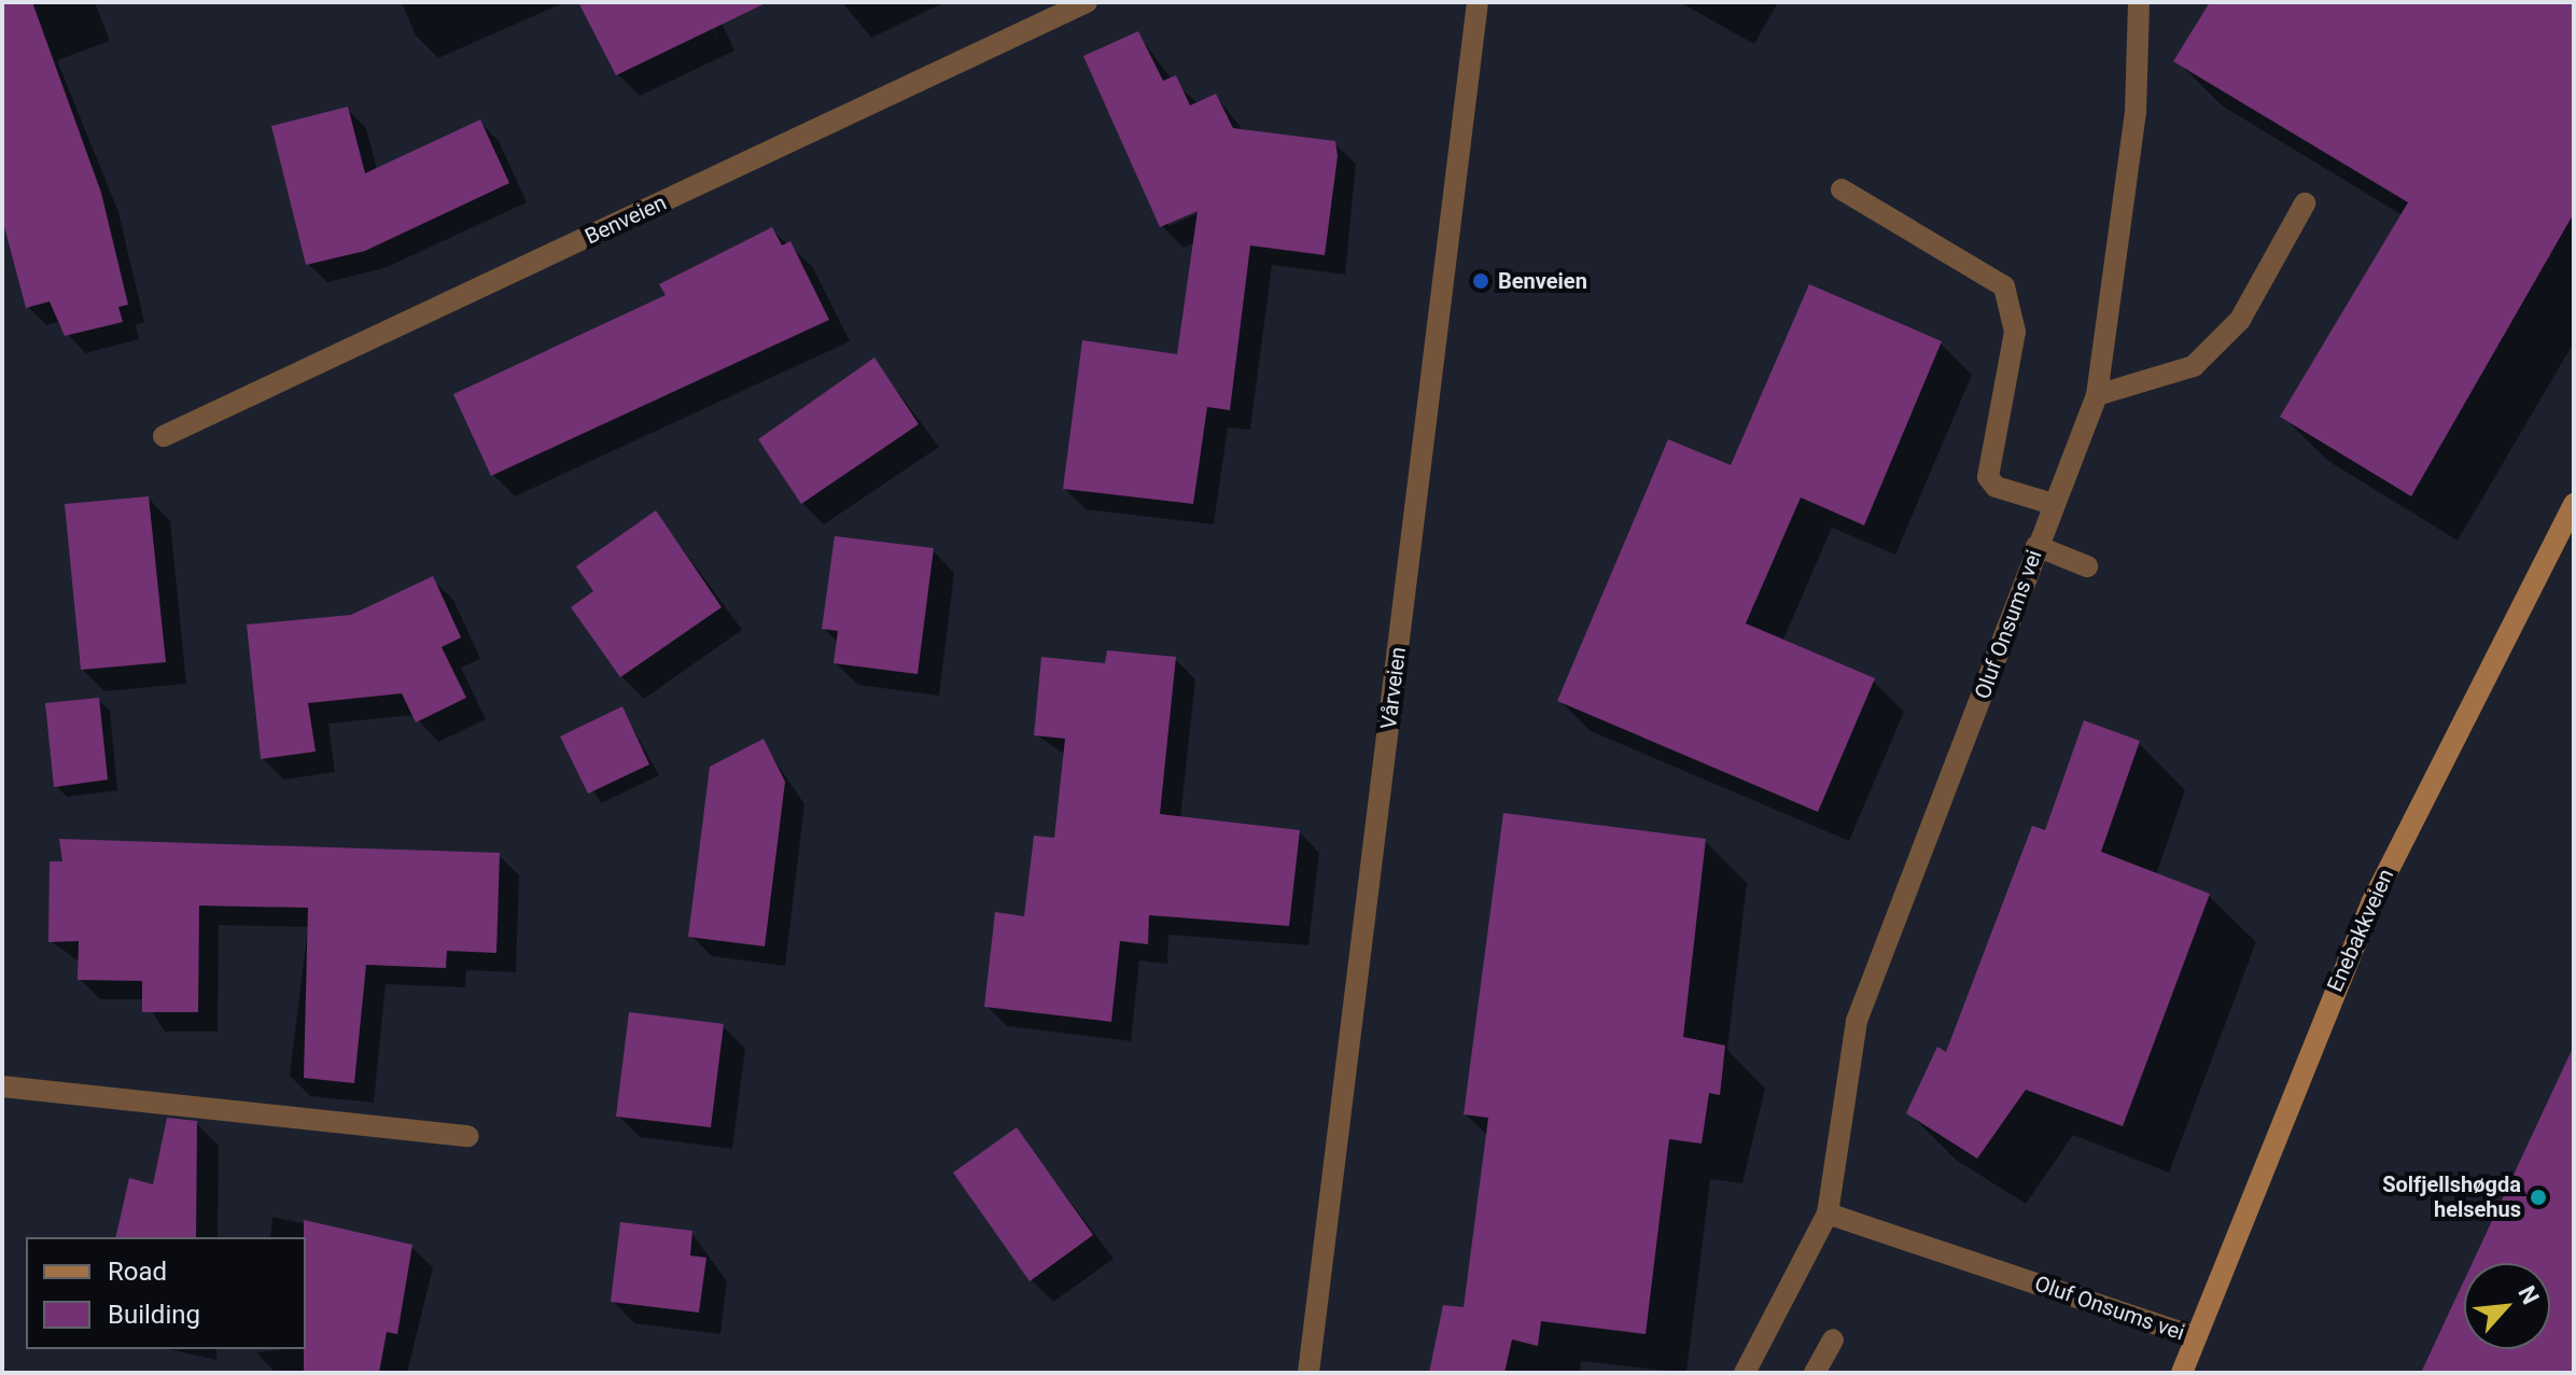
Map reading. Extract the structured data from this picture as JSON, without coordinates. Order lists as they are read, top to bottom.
{
  "streets": {
    "main road": ["Enebakkveien"],
    "street": ["Benveien", "Oluf Onsums vei", "Vårveien"]
  },
  "crossings": [
    ["Oluf Onsums vei", "Enebakkveien"]
  ],
  "places": ["Benveien", "Solfjellshøgda helsehus"],
  "legend": ["Road", "Building"],
  "north": "top right"
}
